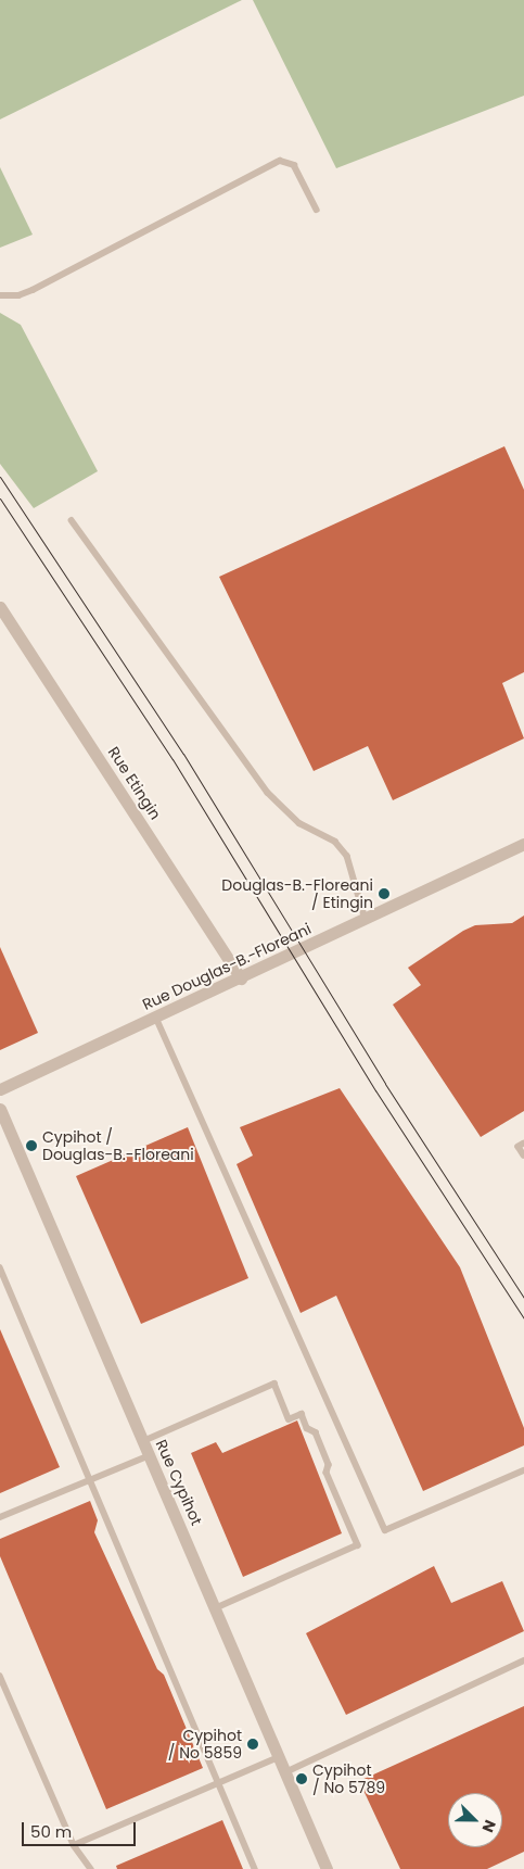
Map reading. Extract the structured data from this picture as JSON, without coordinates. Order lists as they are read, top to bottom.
{
  "streets": {
    "street": ["Rue Etingin", "Rue Douglas-B.-Floreani", "Rue Cypihot"]
  },
  "crossings": [
    ["Rue Etingin", "Rue Douglas-B.-Floreani"]
  ],
  "places": [
    "Douglas-B.-Floreani / Etingin",
    "Cypihot / Douglas-B.-Floreani",
    "Cypihot / No 5859",
    "Cypihot / No 5789"
  ],
  "scale_bar": "50 m",
  "north": "bottom right"
}
